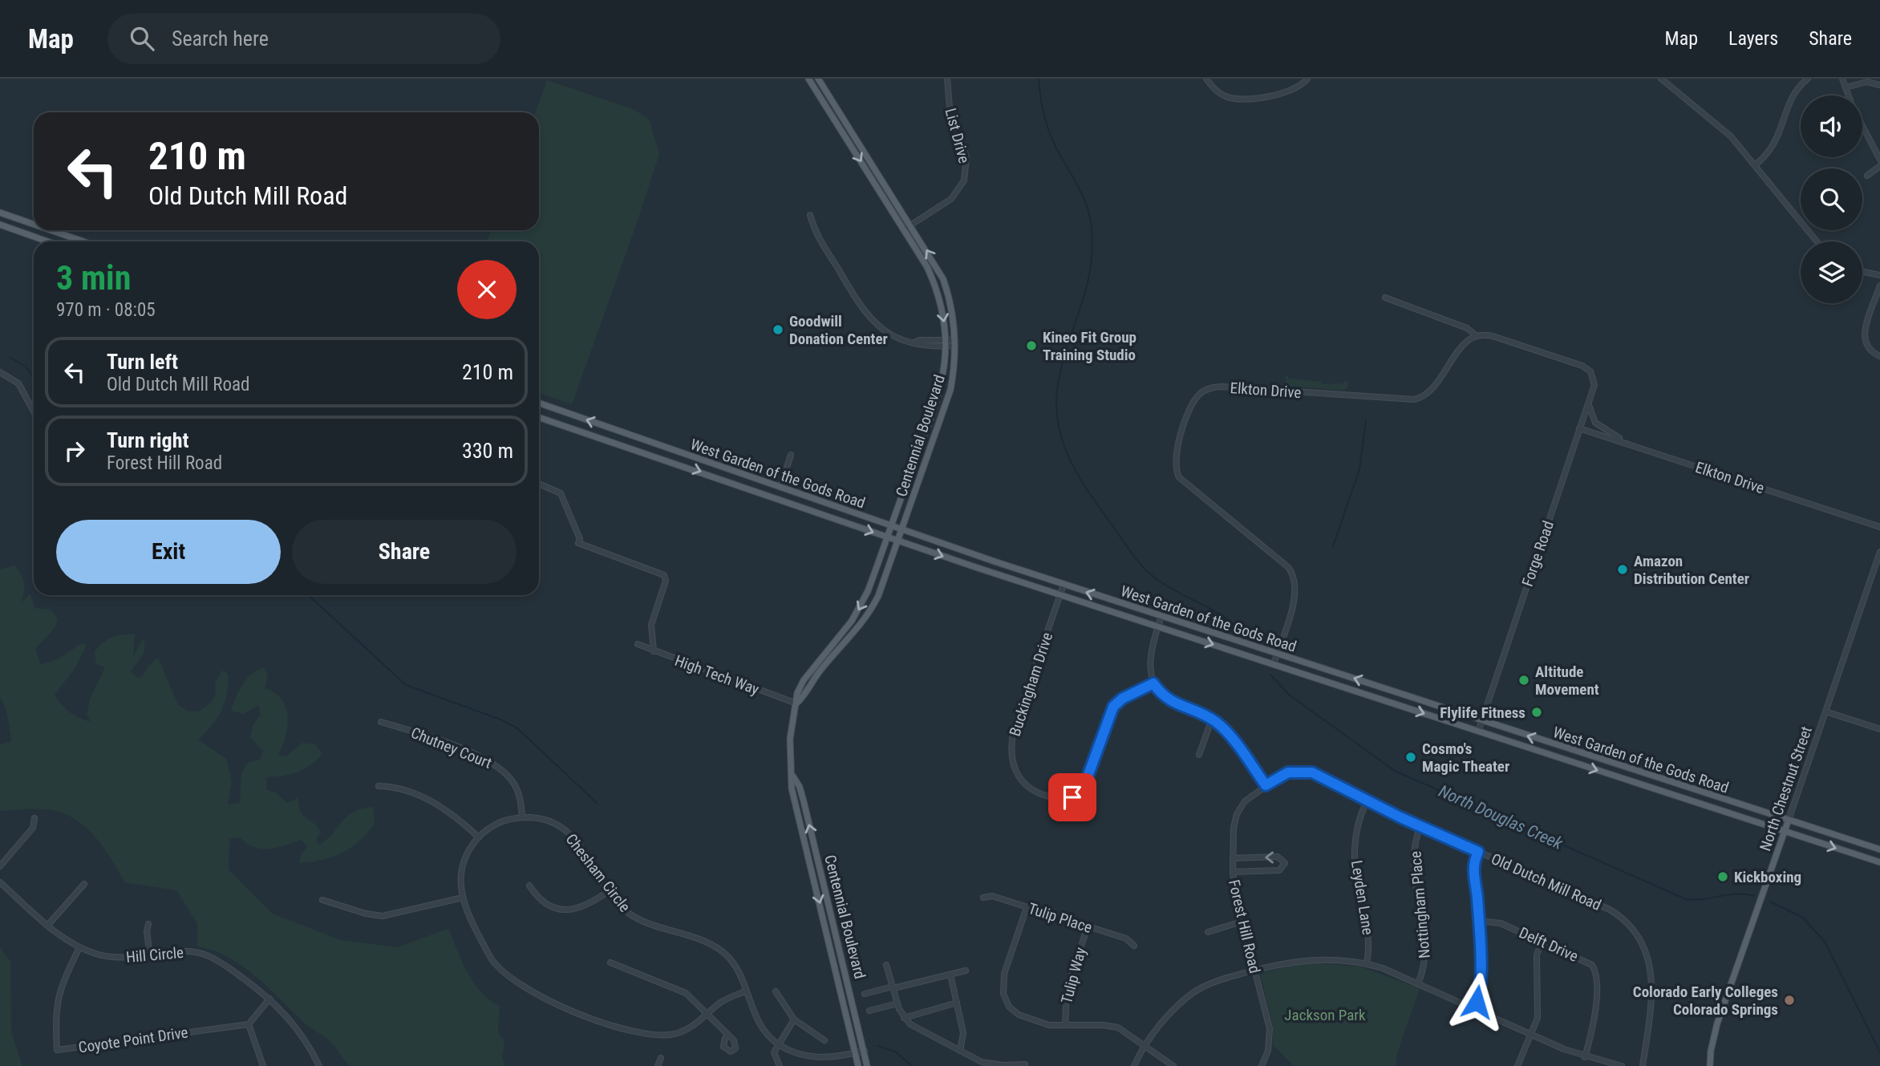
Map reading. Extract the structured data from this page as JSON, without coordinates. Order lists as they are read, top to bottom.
{
  "streets": {
    "main road": ["Centennial Boulevard", "West Garden of the Gods Road", "North Chestnut Street"],
    "street": [
      "List Drive",
      "Elkton Drive",
      "Forge Road",
      "High Tech Way",
      "Buckingham Drive",
      "Chutney Court",
      "Chesham Circle",
      "Old Dutch Mill Road",
      "Leyden Lane",
      "Nottingham Place",
      "Tulip Place",
      "Forest Hill Road",
      "Delft Drive",
      "Hill Circle",
      "Tulip Way",
      "Coyote Point Drive"
    ]
  },
  "crossings": [
    ["List Drive", "Centennial Boulevard"],
    ["Elkton Drive", "West Garden of the Gods Road"],
    ["Elkton Drive", "Forge Road"],
    ["Centennial Boulevard", "West Garden of the Gods Road"],
    ["Centennial Boulevard", "High Tech Way"],
    ["Centennial Boulevard", "Chesham Circle"],
    ["West Garden of the Gods Road", "Forge Road"],
    ["West Garden of the Gods Road", "Buckingham Drive"],
    ["West Garden of the Gods Road", "North Chestnut Street"],
    ["Chutney Court", "Chesham Circle"],
    ["Old Dutch Mill Road", "Leyden Lane"],
    ["Old Dutch Mill Road", "Nottingham Place"],
    ["Old Dutch Mill Road", "Forest Hill Road"],
    ["Tulip Place", "Tulip Way"],
    ["Hill Circle", "Coyote Point Drive"]
  ],
  "water": ["North Douglas Creek"],
  "parks": ["Jackson Park"],
  "places": [
    "Goodwill Donation Center",
    "Kineo Fit Group Training Studio",
    "Amazon Distribution Center",
    "Altitude Movement",
    "Flylife Fitness",
    "Cosmo's Magic Theater",
    "Kickboxing",
    "Colorado Early Colleges Colorado Springs"
  ],
  "page": {
    "header": "Map",
    "search": "Search here",
    "nav": ["Map", "Layers", "Share"],
    "turn": ["210 m", "Old Dutch Mill Road"],
    "heading": ["3 min", "970 m · 08:05"],
    "list": [
      {
        "name": "Turn left",
        "note": "Old Dutch Mill Road",
        "value": "210 m"
      },
      {
        "name": "Turn right",
        "note": "Forest Hill Road",
        "value": "330 m"
      }
    ],
    "buttons": ["Exit", "Share"]
  }
}
